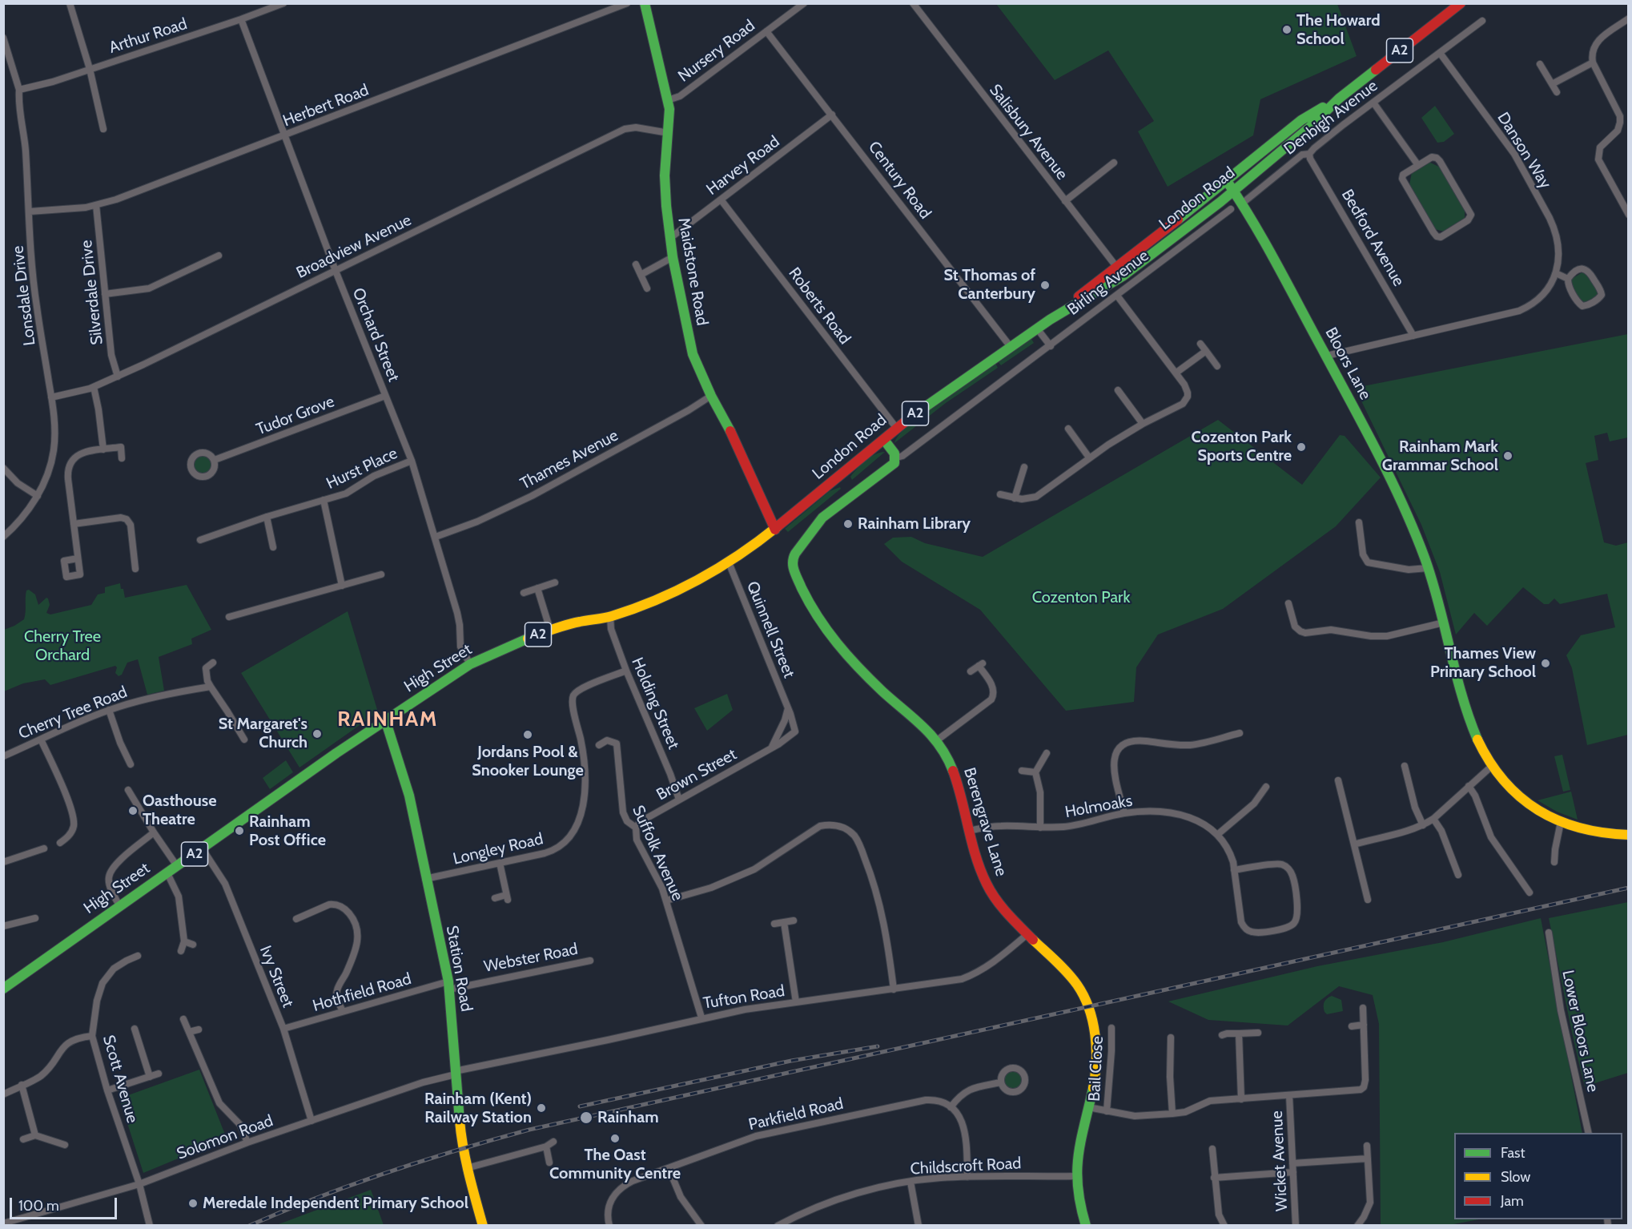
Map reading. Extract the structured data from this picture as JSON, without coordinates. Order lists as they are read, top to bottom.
{
  "streets": {
    "main road": [
      "A2",
      "London Road",
      "Maidstone Road",
      "Birling Avenue",
      "Bloors Lane",
      "High Street",
      "Berengrave Lane",
      "Station Road"
    ],
    "street": [
      "Arthur Road",
      "Nursery Road",
      "Herbert Road",
      "Denbigh Avenue",
      "Salisbury Avenue",
      "Danson Way",
      "Harvey Road",
      "Century Road",
      "Bedford Avenue",
      "Broadview Avenue",
      "Silverdale Drive",
      "Lonsdale Drive",
      "Roberts Road",
      "Orchard Street",
      "Tudor Grove",
      "Thames Avenue",
      "Hurst Place",
      "Quinnell Street",
      "Holding Street",
      "Cherry Tree Road",
      "Brown Street",
      "Holmoaks",
      "Longley Road",
      "Suffolk Avenue",
      "Webster Road",
      "Ivy Street",
      "Hothfield Road",
      "Tufton Road",
      "Lower Bloors Lane",
      "Bail Close",
      "Scott Avenue",
      "Parkfield Road",
      "Solomon Road",
      "Wicket Avenue",
      "Childscroft Road"
    ]
  },
  "crossings": [
    ["Arthur Road", "Lonsdale Drive"],
    ["Arthur Road", "Orchard Street"],
    ["Nursery Road", "Century Road"],
    ["Nursery Road", "Maidstone Road"],
    ["Herbert Road", "Silverdale Drive"],
    ["Herbert Road", "Lonsdale Drive"],
    ["Herbert Road", "Orchard Street"],
    ["Denbigh Avenue", "Danson Way"],
    ["Denbigh Avenue", "Bedford Avenue"],
    ["Denbigh Avenue", "Bloors Lane"],
    ["Salisbury Avenue", "London Road"],
    ["Danson Way", "Bedford Avenue"],
    ["Danson Way", "Bloors Lane"],
    ["Harvey Road", "Century Road"],
    ["Harvey Road", "Maidstone Road"],
    ["Harvey Road", "Roberts Road"],
    ["Century Road", "London Road"],
    ["London Road", "Maidstone Road"],
    ["London Road", "Roberts Road"],
    ["London Road", "Bloors Lane"],
    ["London Road", "High Street"],
    ["Broadview Avenue", "Maidstone Road"],
    ["Broadview Avenue", "Silverdale Drive"],
    ["Broadview Avenue", "Lonsdale Drive"],
    ["Broadview Avenue", "Orchard Street"],
    ["Maidstone Road", "Thames Avenue"],
    ["Maidstone Road", "High Street"],
    ["Birling Avenue", "Berengrave Lane"],
    ["Orchard Street", "Tudor Grove"],
    ["Orchard Street", "Thames Avenue"],
    ["Orchard Street", "Hurst Place"],
    ["Orchard Street", "High Street"],
    ["Quinnell Street", "High Street"],
    ["Quinnell Street", "Brown Street"],
    ["High Street", "Holding Street"],
    ["High Street", "Station Road"],
    ["High Street", "Ivy Street"],
    ["Holding Street", "Brown Street"],
    ["Holding Street", "Longley Road"],
    ["Brown Street", "Suffolk Avenue"],
    ["Holmoaks", "Berengrave Lane"],
    ["Berengrave Lane", "Tufton Road"],
    ["Berengrave Lane", "Childscroft Road"],
    ["Longley Road", "Station Road"],
    ["Suffolk Avenue", "Tufton Road"],
    ["Webster Road", "Station Road"],
    ["Webster Road", "Hothfield Road"],
    ["Station Road", "Hothfield Road"],
    ["Station Road", "Tufton Road"],
    ["Station Road", "Solomon Road"],
    ["Ivy Street", "Hothfield Road"],
    ["Ivy Street", "Solomon Road"],
    ["Tufton Road", "Solomon Road"],
    ["Scott Avenue", "Solomon Road"]
  ],
  "districts": ["RAINHAM"],
  "parks": ["Cozenton Park", "Cherry Tree Orchard"],
  "places": [
    "The Howard School",
    "St Thomas of Canterbury",
    "Cozenton Park Sports Centre",
    "Rainham Mark Grammar School",
    "Rainham Library",
    "Thames View Primary School",
    "St Margaret's Church",
    "Jordans Pool & Snooker Lounge",
    "Oasthouse Theatre",
    "Rainham Post Office",
    "Rainham (Kent) Railway Station",
    "Rainham",
    "The Oast Community Centre",
    "Meredale Independent Primary School"
  ],
  "legend": ["Fast", "Slow", "Jam"],
  "scale_bar": "100 m"
}
